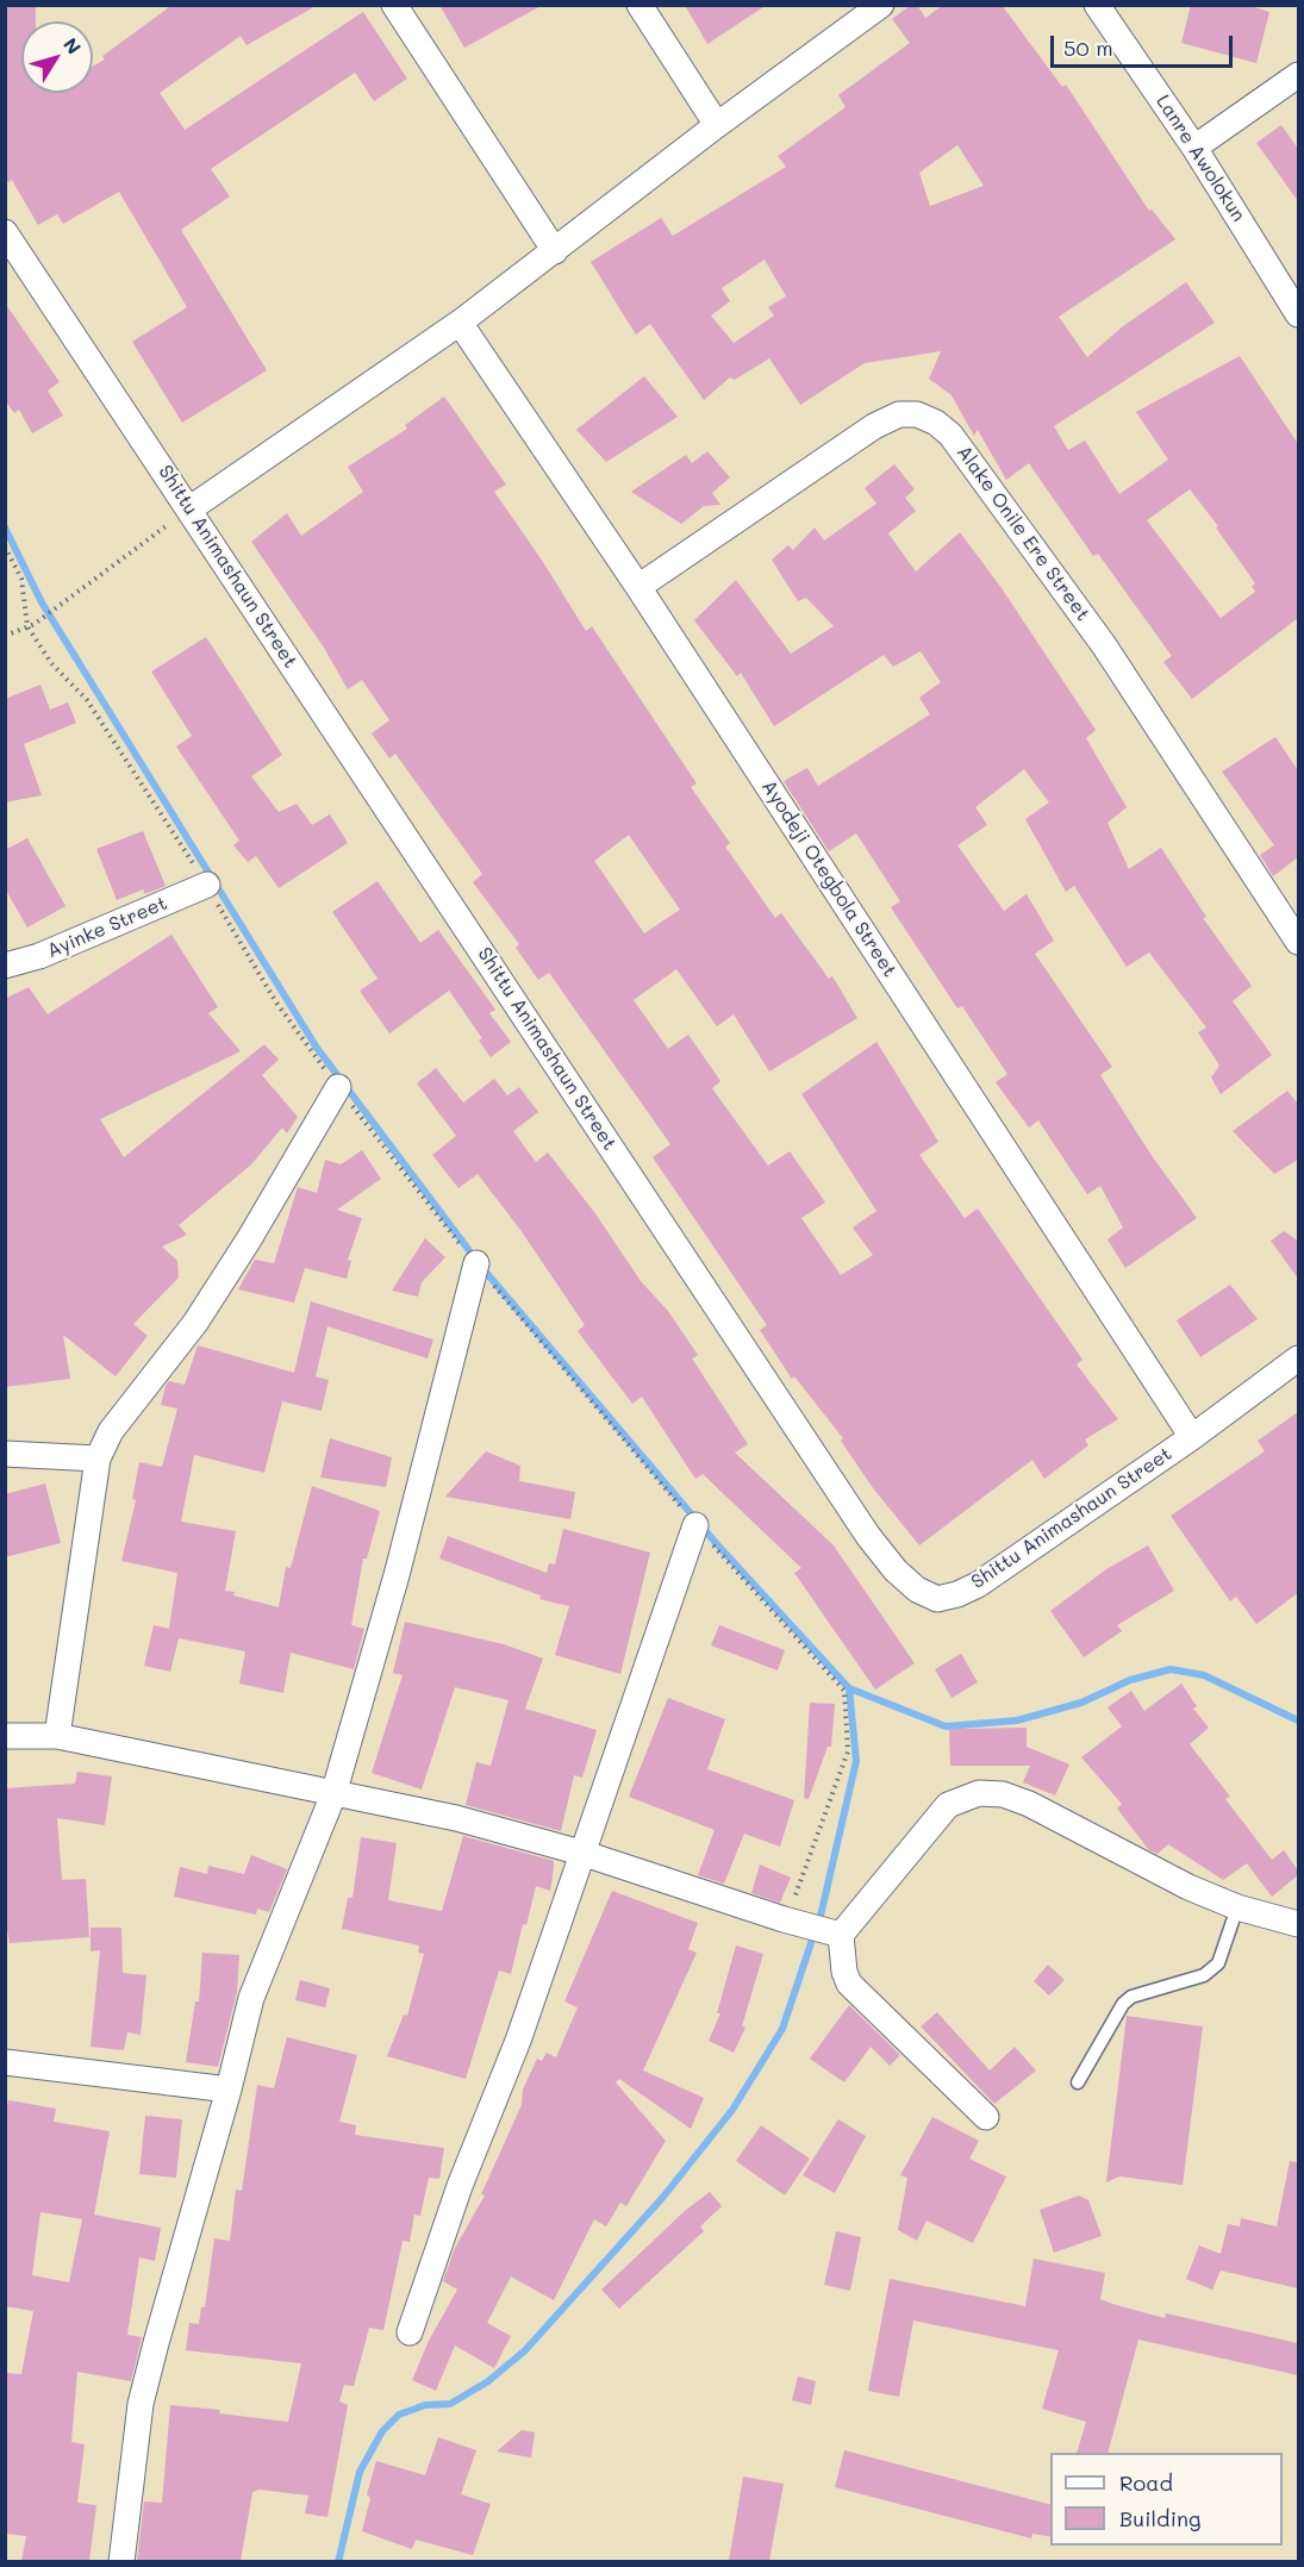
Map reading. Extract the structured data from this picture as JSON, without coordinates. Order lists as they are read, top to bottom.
{
  "streets": {
    "street": [
      "Lanre Awolokun",
      "Alake Onile Ere Street",
      "Shittu Animashaun Street",
      "Ayodeji Otegbola Street",
      "Ayinke Street"
    ]
  },
  "crossings": [
    ["Alake Onile Ere Street", "Ayodeji Otegbola Street"],
    ["Shittu Animashaun Street", "Ayodeji Otegbola Street"]
  ],
  "legend": ["Road", "Building"],
  "scale_bar": "50 m",
  "north": "top right"
}
